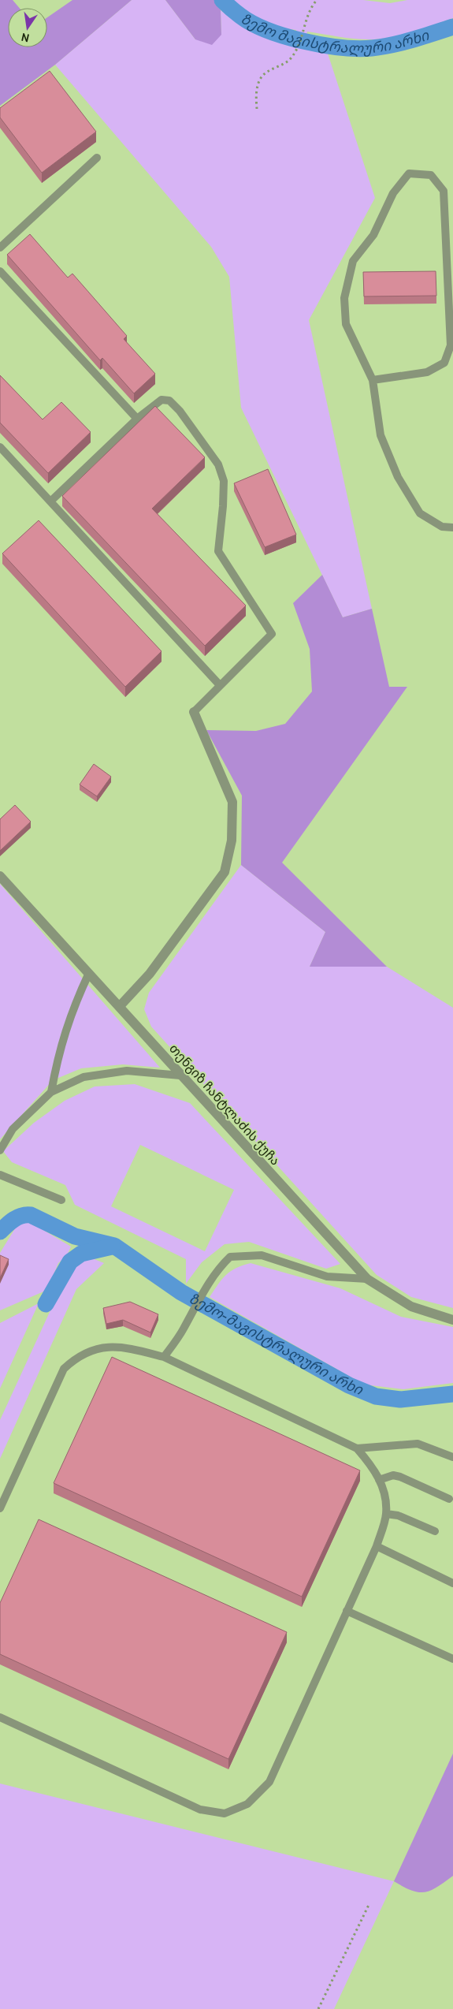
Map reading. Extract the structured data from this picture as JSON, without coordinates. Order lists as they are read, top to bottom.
{
  "streets": {
    "street": ["თენგიზ ჩანტლაძის ქუჩა"]
  },
  "water": ["ზემო მაგისტრალური არხი", "ზემო-მაგისტრალური არხი"],
  "north": "bottom"
}
